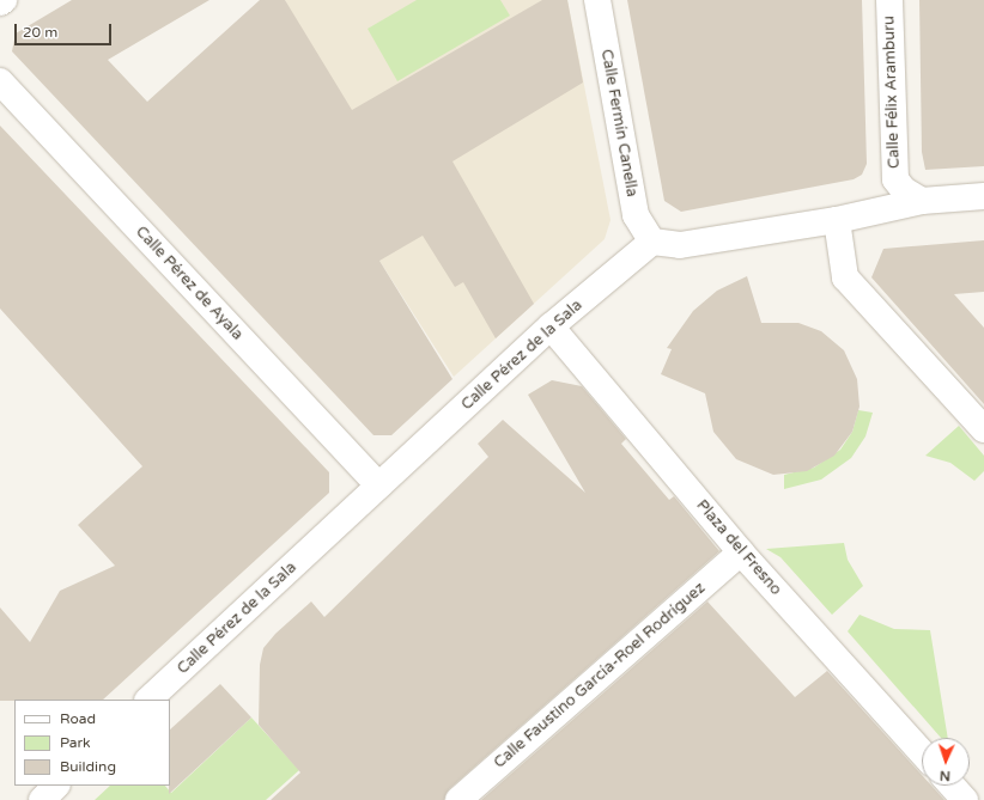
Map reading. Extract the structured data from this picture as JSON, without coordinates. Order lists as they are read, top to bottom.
{
  "streets": {
    "street": [
      "Calle Félix Aramburu",
      "Calle Fermín Canella",
      "Calle Pérez de Ayala",
      "Calle Pérez de la Sala",
      "Plaza del Fresno",
      "Calle Faustino García-Roel Rodríguez"
    ]
  },
  "crossings": [
    ["Calle Fermín Canella", "Calle Pérez de la Sala"],
    ["Calle Pérez de Ayala", "Calle Pérez de la Sala"],
    ["Calle Pérez de la Sala", "Plaza del Fresno"],
    ["Plaza del Fresno", "Calle Faustino García-Roel Rodríguez"]
  ],
  "legend": ["Road", "Park", "Building"],
  "scale_bar": "20 m",
  "north": "bottom"
}
